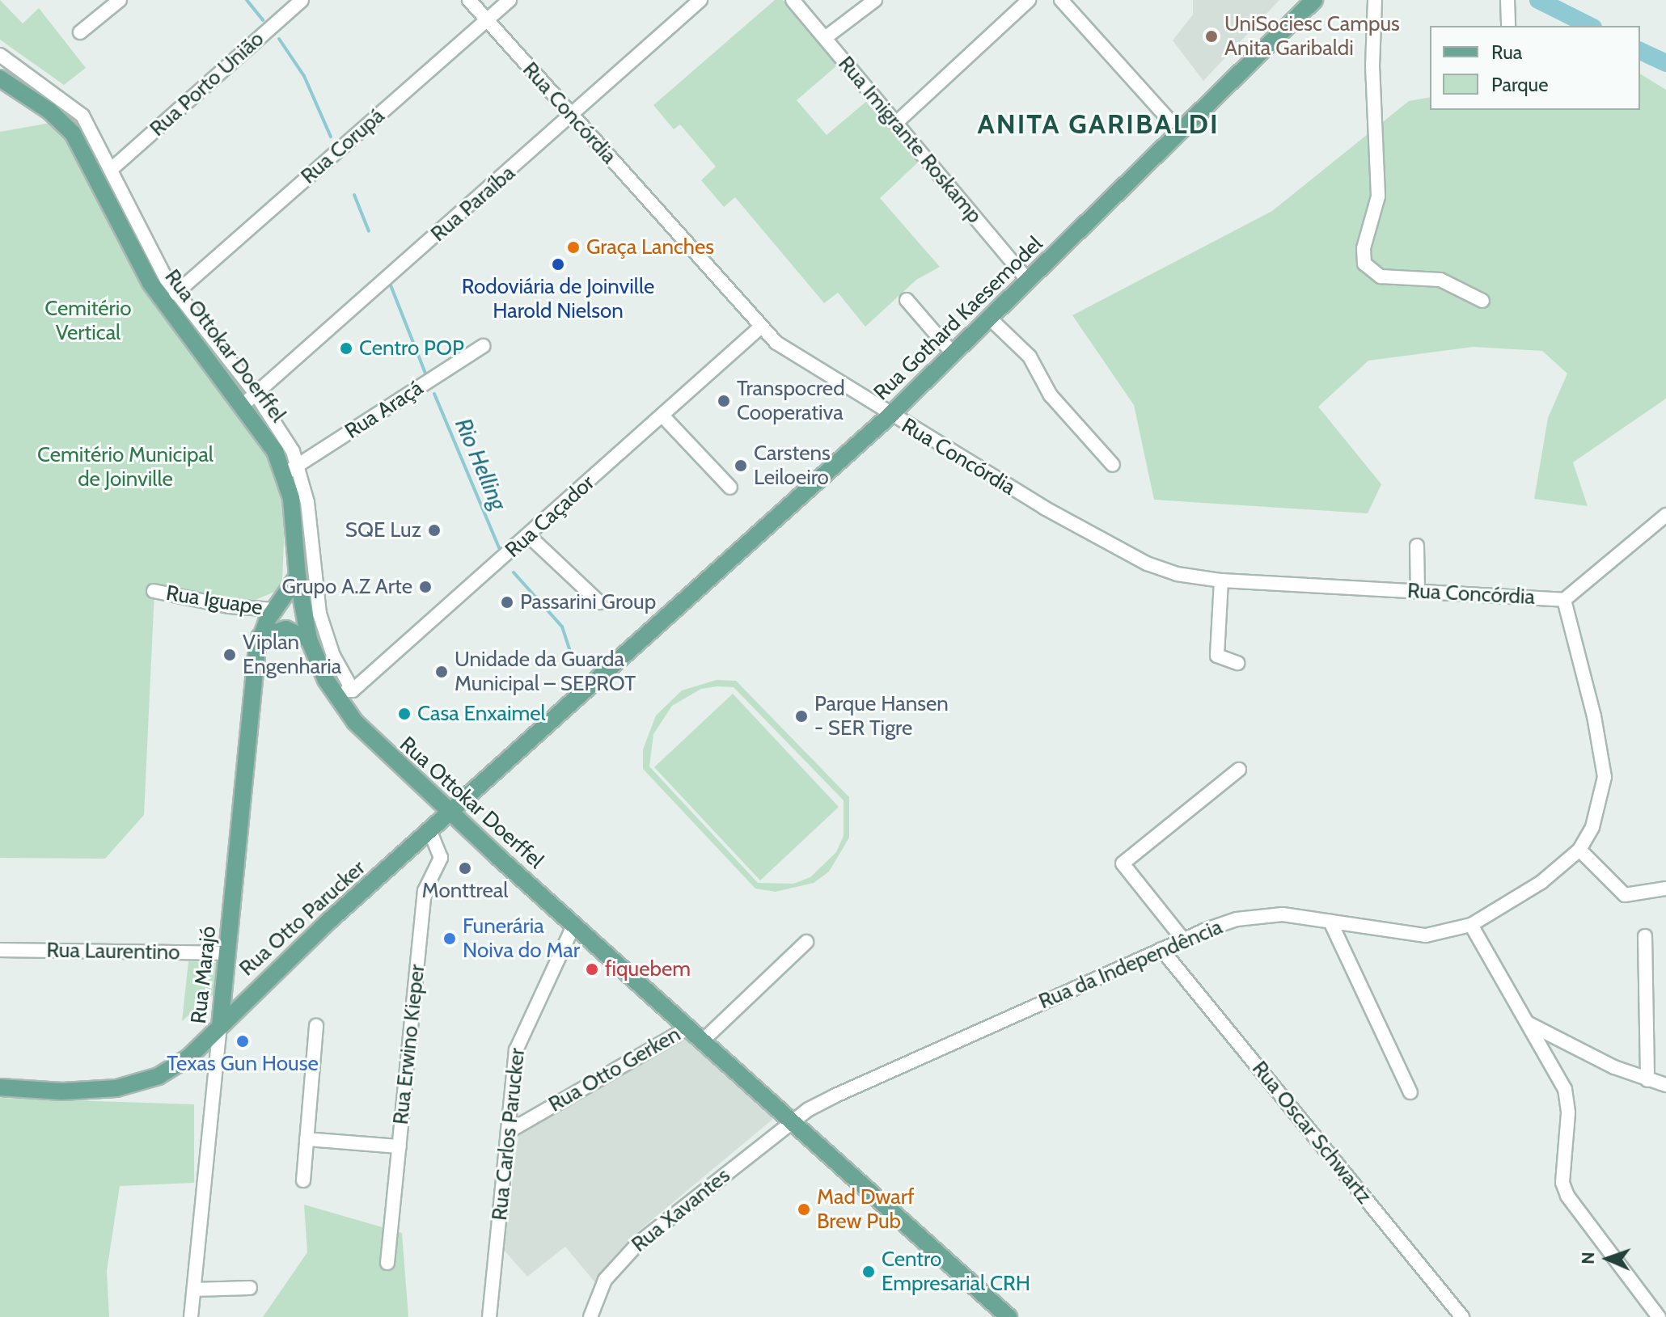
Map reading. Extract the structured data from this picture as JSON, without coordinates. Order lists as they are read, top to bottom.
{
  "streets": {
    "main road": [
      "Rua Gothard Kaesemodel",
      "Rua Ottokar Doerffel",
      "Rua Otto Parucker",
      "Rua Marajó"
    ],
    "street": [
      "Rua Porto União",
      "Rua Concórdia",
      "Rua Imigrante Roskamp",
      "Rua Corupá",
      "Rua Paraíba",
      "Rua Araçá",
      "Rua Caçador",
      "Rua Iguape",
      "Rua Laurentino",
      "Rua da Independência",
      "Rua Erwino Kieper",
      "Rua Otto Gerken",
      "Rua Oscar Schwartz",
      "Rua Carlos Parucker",
      "Rua Xavantes"
    ]
  },
  "crossings": [
    ["Rua Concórdia", "Rua Corupá"],
    ["Rua Concórdia", "Rua Paraíba"],
    ["Rua Concórdia", "Rua Gothard Kaesemodel"],
    ["Rua Concórdia", "Rua Caçador"],
    ["Rua Concórdia", "Rua da Independência"],
    ["Rua Imigrante Roskamp", "Rua Gothard Kaesemodel"],
    ["Rua Paraíba", "Rua Ottokar Doerffel"],
    ["Rua Gothard Kaesemodel", "Rua Ottokar Doerffel"],
    ["Rua Gothard Kaesemodel", "Rua Otto Parucker"],
    ["Rua Ottokar Doerffel", "Rua Araçá"],
    ["Rua Ottokar Doerffel", "Rua Otto Parucker"],
    ["Rua Ottokar Doerffel", "Rua da Independência"],
    ["Rua Ottokar Doerffel", "Rua Marajó"],
    ["Rua Ottokar Doerffel", "Rua Otto Gerken"],
    ["Rua Ottokar Doerffel", "Rua Carlos Parucker"],
    ["Rua Ottokar Doerffel", "Rua Xavantes"],
    ["Rua Iguape", "Rua Marajó"],
    ["Rua Otto Parucker", "Rua Marajó"],
    ["Rua Otto Parucker", "Rua Erwino Kieper"],
    ["Rua Laurentino", "Rua Marajó"],
    ["Rua da Independência", "Rua Oscar Schwartz"],
    ["Rua da Independência", "Rua Xavantes"],
    ["Rua Otto Gerken", "Rua Carlos Parucker"]
  ],
  "districts": ["ANITA GARIBALDI"],
  "water": ["Rio Helling"],
  "parks": ["Cemitério Vertical", "Cemitério Municipal de Joinville"],
  "places": [
    "UniSociesc Campus Anita Garibaldi",
    "Graça Lanches",
    "Rodoviária de Joinville Harold Nielson",
    "Centro POP",
    "Transpocred Cooperativa",
    "Carstens Leiloeiro",
    "SQE Luz",
    "Grupo A.Z Arte",
    "Passarini Group",
    "Viplan Engenharia",
    "Unidade da Guarda Municipal – SEPROT",
    "Casa Enxaimel",
    "Parque Hansen - SER Tigre",
    "Monttreal",
    "Funerária Noiva do Mar",
    "fiquebem",
    "Texas Gun House",
    "Mad Dwarf Brew Pub",
    "Centro Empresarial CRH"
  ],
  "legend": ["Rua", "Parque"],
  "north": "left"
}
